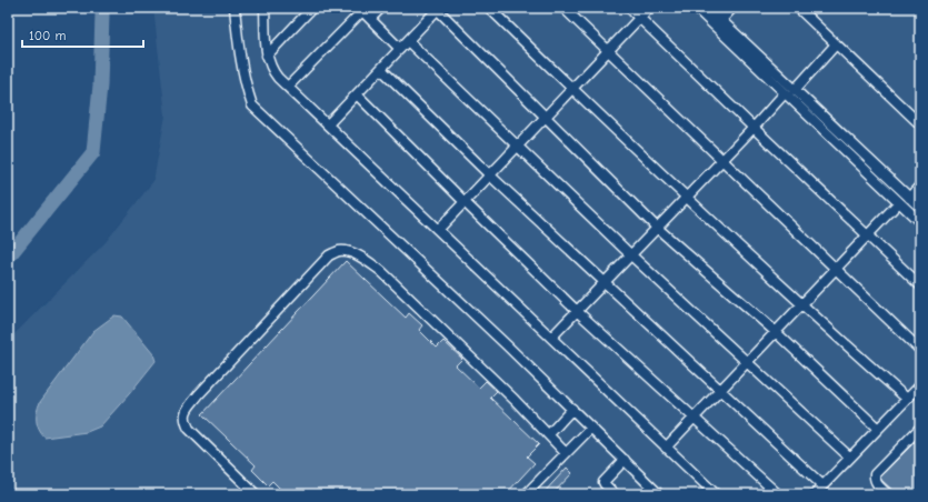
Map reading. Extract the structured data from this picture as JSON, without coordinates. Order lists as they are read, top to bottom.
{
  "scale_bar": "100 m"
}
